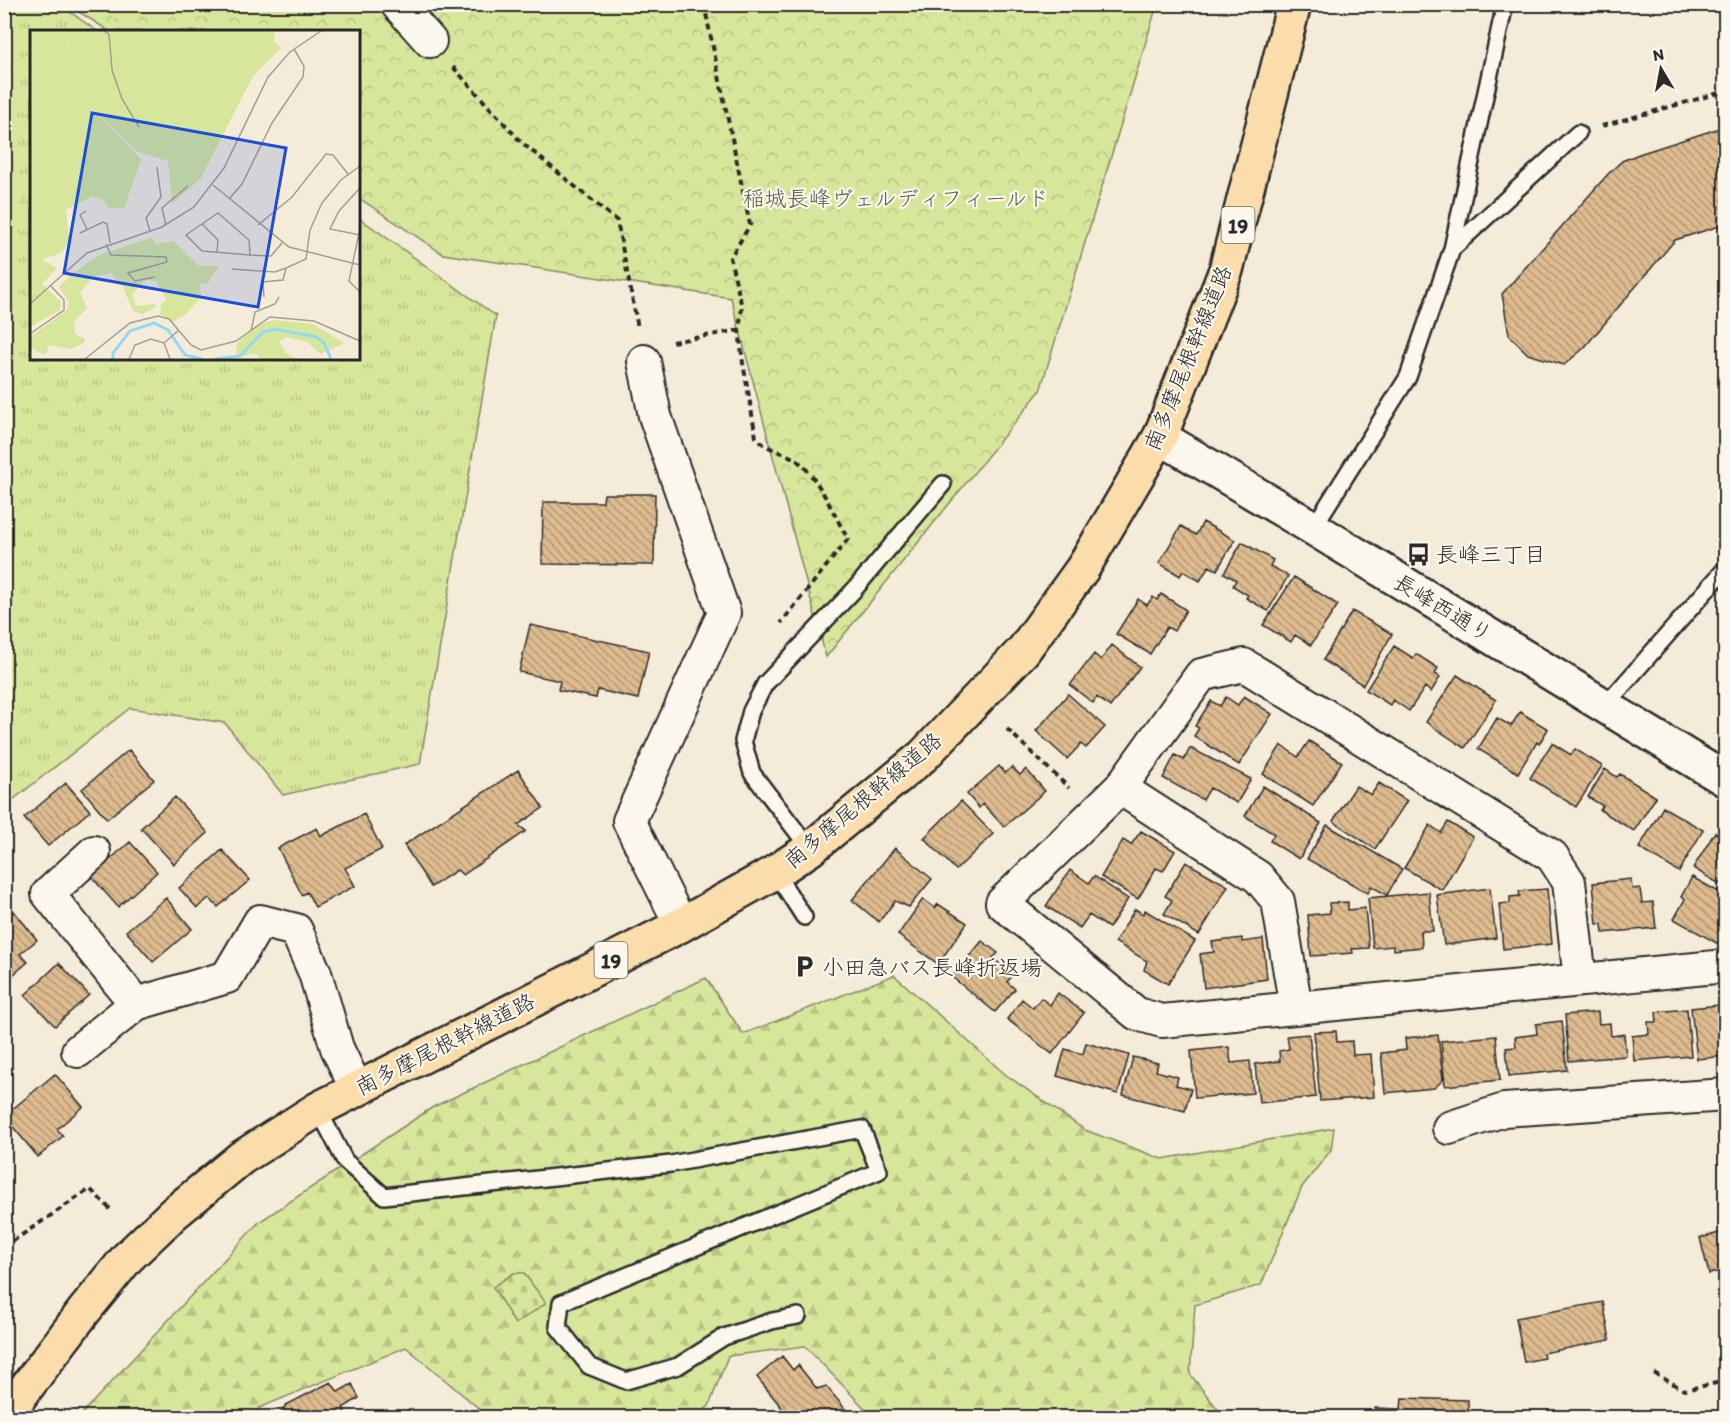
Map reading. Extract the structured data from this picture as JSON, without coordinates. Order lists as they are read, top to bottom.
{
  "streets": {
    "main road": ["19", "南多摩尾根幹線道路"],
    "street": ["長峰西通り"]
  },
  "crossings": [
    ["南多摩尾根幹線道路", "長峰西通り"]
  ],
  "parks": ["稲城長峰ヴェルディフィールド"],
  "places": {
    "bus stop": ["長峰三丁目"],
    "parking": ["小田急バス長峰折返場"]
  },
  "north": "top"
}
